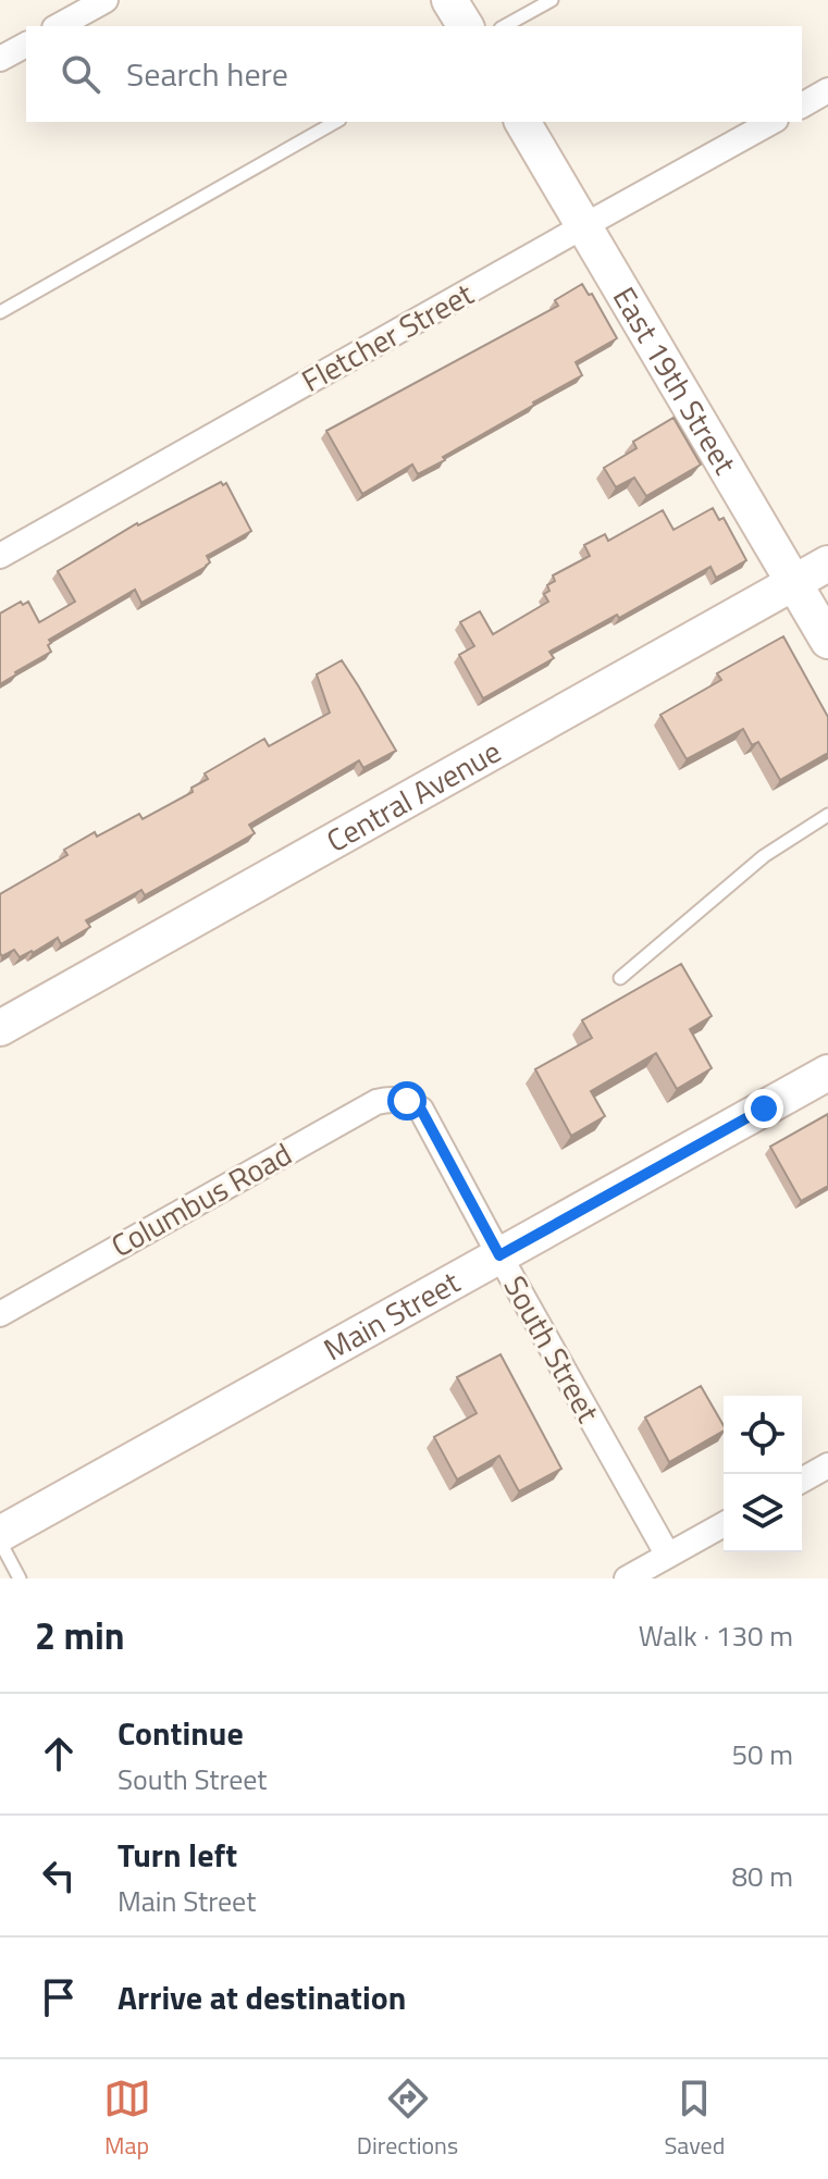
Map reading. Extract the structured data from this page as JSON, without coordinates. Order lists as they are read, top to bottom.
{
  "streets": {
    "street": [
      "Fletcher Street",
      "East 19th Street",
      "Central Avenue",
      "Columbus Road",
      "Main Street",
      "South Street"
    ]
  },
  "crossings": [
    ["Fletcher Street", "East 19th Street"],
    ["East 19th Street", "Central Avenue"],
    ["Columbus Road", "South Street"],
    ["Main Street", "South Street"]
  ],
  "page": {
    "search": "Search here",
    "heading": ["2 min", "Walk · 130 m"],
    "list": [
      ["Continue", "South Street", "50 m"],
      ["Turn left", "Main Street", "80 m"],
      "Arrive at destination"
    ],
    "nav": ["Map", "Directions", "Saved"]
  }
}
